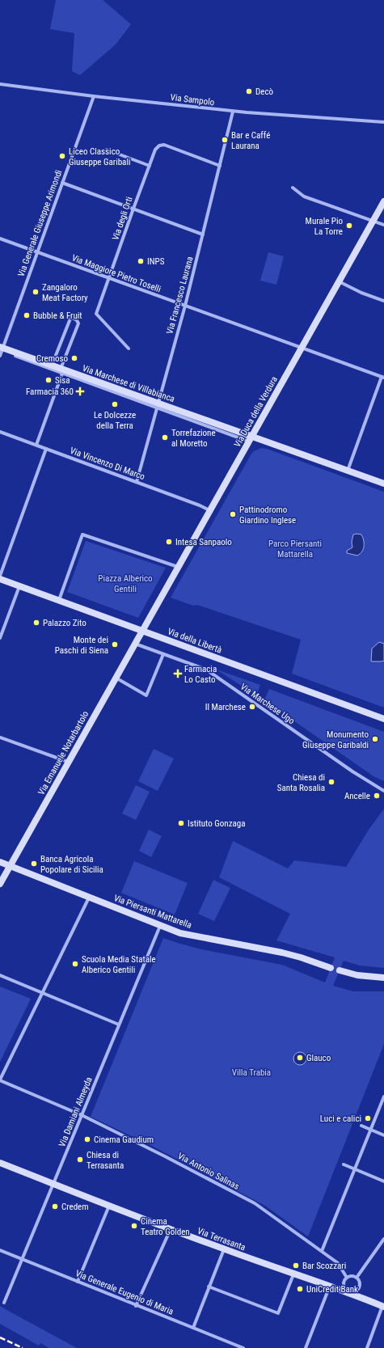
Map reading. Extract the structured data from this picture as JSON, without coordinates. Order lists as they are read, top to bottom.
{
  "streets": {
    "street": [
      "Via Sampolo",
      "Via degli Orti",
      "Via Generale Giuseppe Arimondi",
      "Via Maggiore Pietro Toselli",
      "Via Francesco Laurana",
      "Via Marchese di Villabianca",
      "Via Duca della Verdura",
      "Via Vincenzo Di Marco",
      "Via della Libertà",
      "Via Marchese Ugo",
      "Via Emanuele Notarbartolo",
      "Via Piersanti Mattarella",
      "Via Damiani Almeyda",
      "Via Antonio Salinas",
      "Via Terrasanta",
      "Via Generale Eugenio di Maria"
    ]
  },
  "crossings": [
    ["Via Sampolo", "Via Generale Giuseppe Arimondi"],
    ["Via Sampolo", "Via Francesco Laurana"],
    ["Via degli Orti", "Via Maggiore Pietro Toselli"],
    ["Via degli Orti", "Via Francesco Laurana"],
    ["Via Generale Giuseppe Arimondi", "Via Maggiore Pietro Toselli"],
    ["Via Generale Giuseppe Arimondi", "Via Marchese di Villabianca"],
    ["Via Maggiore Pietro Toselli", "Via Francesco Laurana"],
    ["Via Maggiore Pietro Toselli", "Via Duca della Verdura"],
    ["Via Francesco Laurana", "Via Marchese di Villabianca"],
    ["Via Francesco Laurana", "Via Vincenzo Di Marco"],
    ["Via Marchese di Villabianca", "Via Duca della Verdura"],
    ["Via Duca della Verdura", "Via Vincenzo Di Marco"],
    ["Via Duca della Verdura", "Via della Libertà"],
    ["Via Duca della Verdura", "Via Emanuele Notarbartolo"],
    ["Via della Libertà", "Via Emanuele Notarbartolo"],
    ["Via Marchese Ugo", "Via Emanuele Notarbartolo"],
    ["Via Emanuele Notarbartolo", "Via Piersanti Mattarella"],
    ["Via Piersanti Mattarella", "Via Damiani Almeyda"],
    ["Via Damiani Almeyda", "Via Antonio Salinas"],
    ["Via Damiani Almeyda", "Via Terrasanta"],
    ["Via Damiani Almeyda", "Via Generale Eugenio di Maria"],
    ["Via Antonio Salinas", "Via Terrasanta"]
  ],
  "parks": ["Parco Piersanti Mattarella", "Piazza Alberico Gentili", "Villa Trabia"],
  "places": {
    "other": [
      "Decò",
      "Bar e Caffé Laurana",
      "Liceo Classico Giuseppe Garibali",
      "Murale Pio La Torre",
      "INPS",
      "Zangaloro Meat Factory",
      "Bubble & Fruit",
      "Cremoso",
      "Sisa",
      "Le Dolcezze della Terra",
      "Torrefazione al Moretto",
      "Pattinodromo Giardino Inglese",
      "Intesa Sanpaolo",
      "Palazzo Zito",
      "Monte dei Paschi di Siena",
      "Il Marchese",
      "Monumento Giuseppe Garibaldi",
      "Chiesa di Santa Rosalia",
      "Ancelle",
      "Istituto Gonzaga",
      "Banca Agricola Popolare di Sicilia",
      "Scuola Media Statale Alberico Gentili",
      "Glauco",
      "Luci e calici",
      "Cinema Gaudium",
      "Chiesa di Terrasanta",
      "Credem",
      "Cinema Teatro Golden",
      "Bar Scozzari",
      "UniCredit Bank"
    ],
    "health": ["Farmacia 360", "Farmacia Lo Casto"]
  }
}
